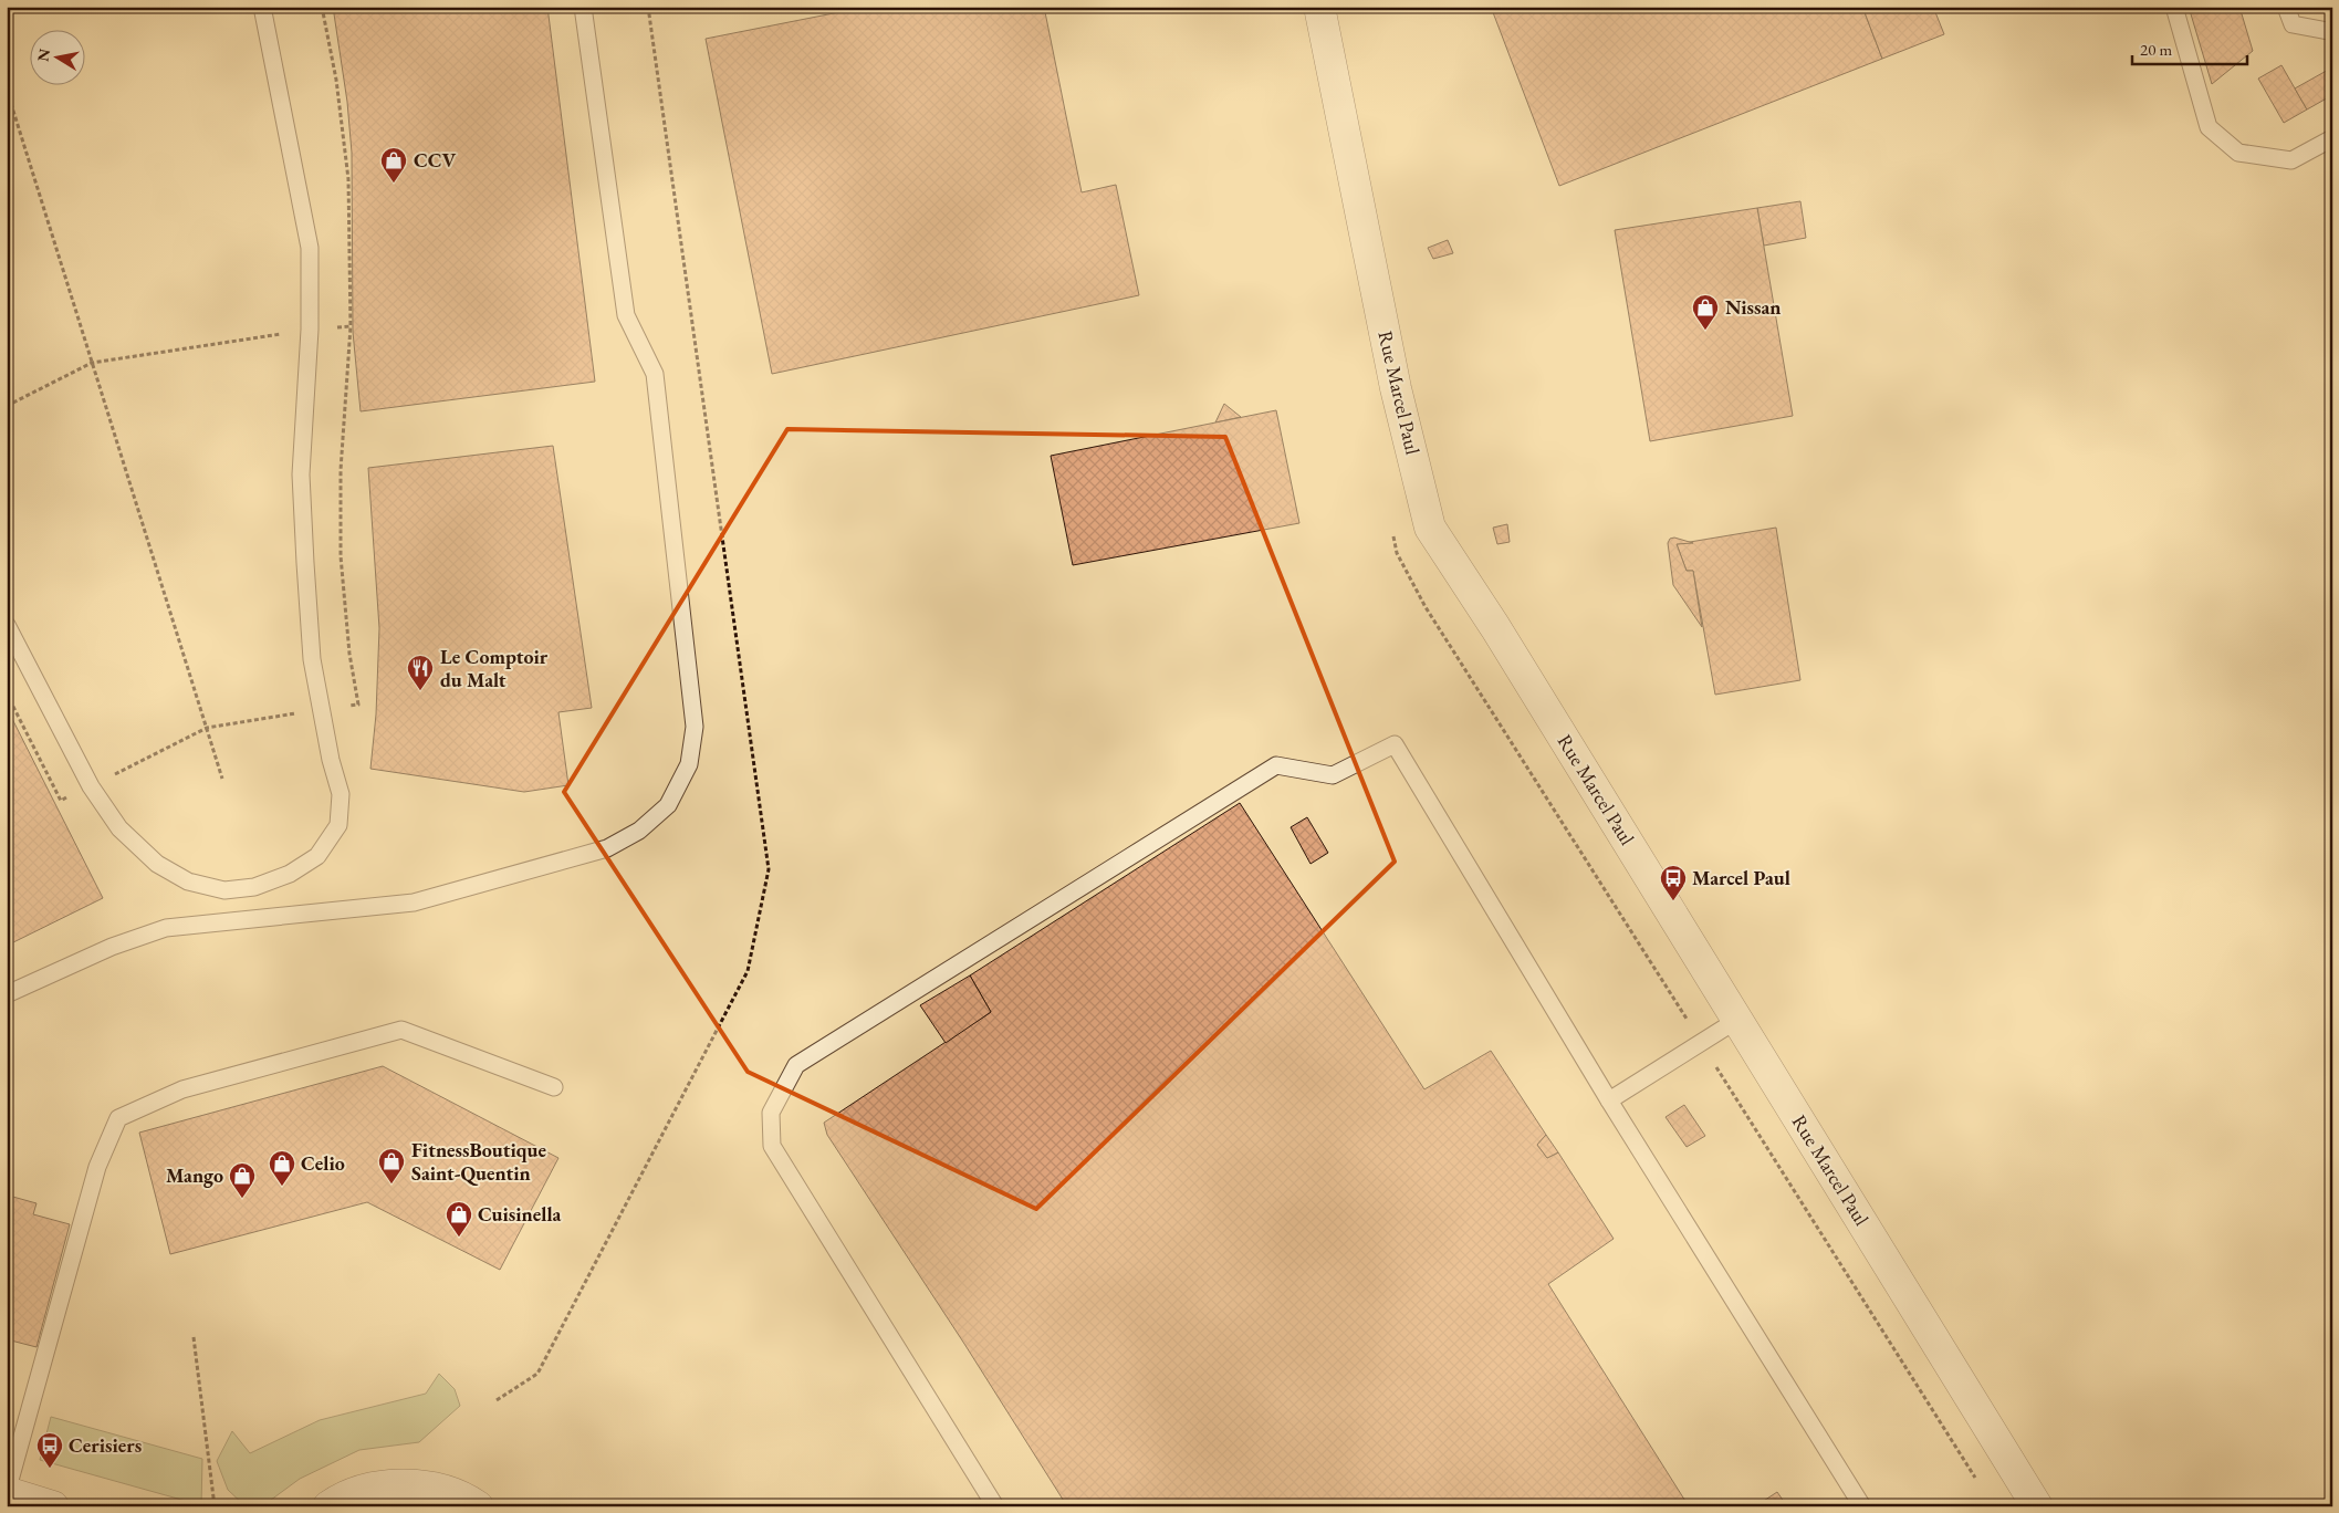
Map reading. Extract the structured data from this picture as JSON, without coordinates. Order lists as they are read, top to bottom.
{
  "streets": {
    "street": ["Rue Marcel Paul"]
  },
  "places": {
    "shop": [
      "CCV",
      "Nissan",
      "FitnessBoutique Saint-Quentin",
      "Celio",
      "Mango",
      "Cuisinella"
    ],
    "restaurant": ["Le Comptoir du Malt"],
    "bus stop": ["Marcel Paul", "Cerisiers"]
  },
  "scale_bar": "20 m",
  "north": "left"
}
